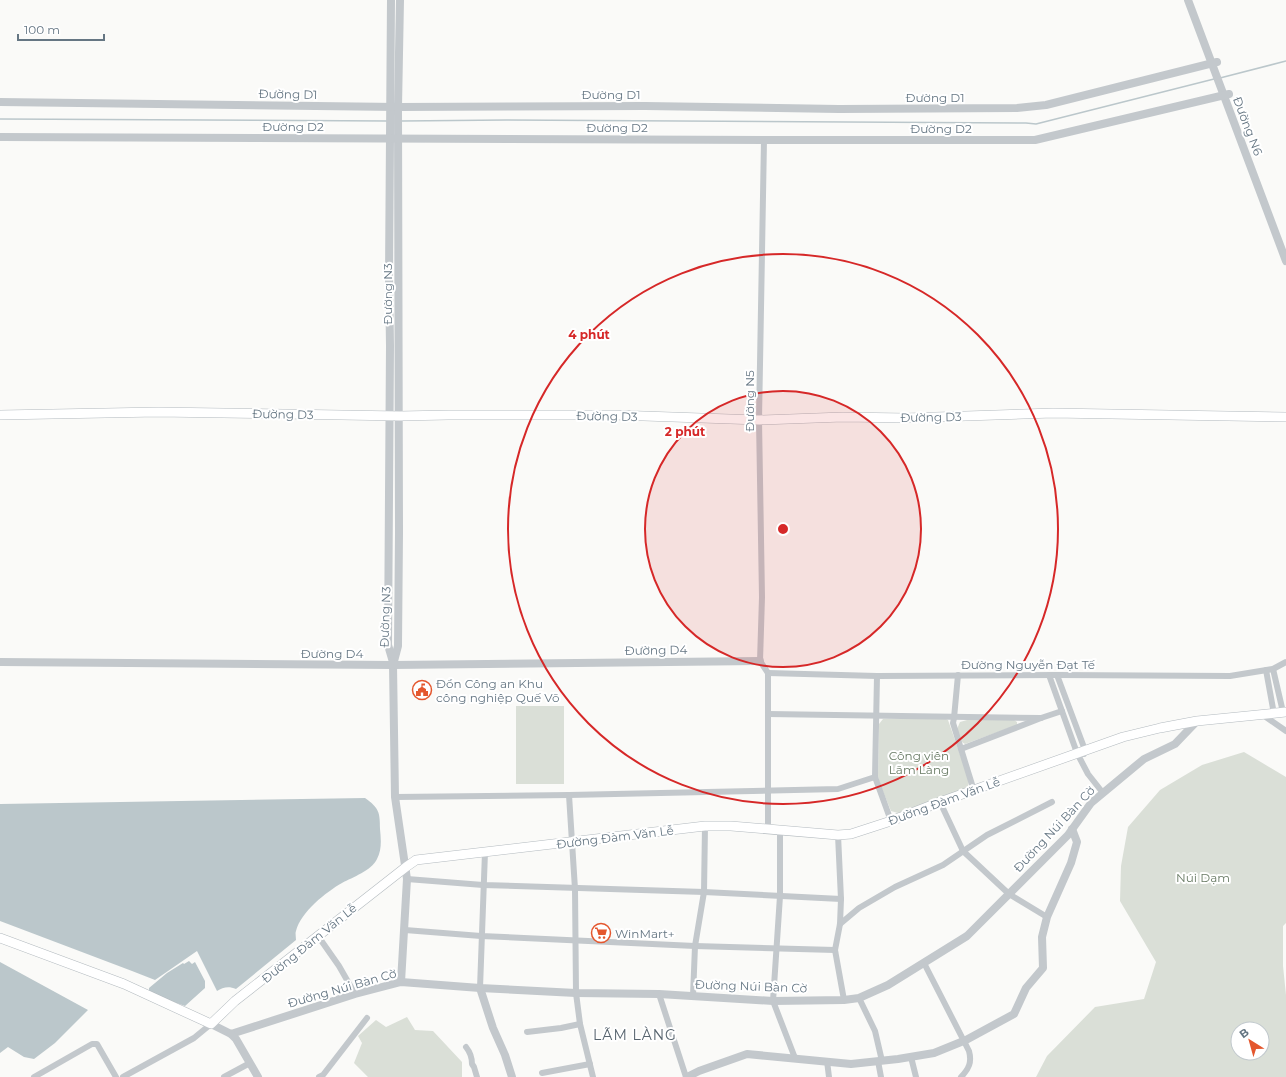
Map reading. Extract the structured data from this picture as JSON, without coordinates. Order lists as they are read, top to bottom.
{
  "streets": {
    "main road": ["Đường D3", "Đường Đàm Văn Lễ"],
    "street": [
      "Đường D1",
      "Đường D2",
      "Đường N6",
      "Đường N3",
      "Đường N5",
      "Đường D4",
      "Đường Nguyễn Đạt Tế",
      "Đường Núi Bàn Cờ"
    ]
  },
  "crossings": [
    ["Đường D1", "Đường N6"],
    ["Đường D1", "Đường N3"],
    ["Đường D2", "Đường N6"],
    ["Đường D2", "Đường N3"],
    ["Đường D2", "Đường N5"],
    ["Đường N3", "Đường D3"],
    ["Đường N3", "Đường D4"],
    ["Đường N5", "Đường D3"],
    ["Đường N5", "Đường D4"],
    ["Đường Đàm Văn Lễ", "Đường Núi Bàn Cờ"]
  ],
  "districts": ["LÃM LÀNG"],
  "parks": ["Công viên Lãm Làng", "Núi Dạm"],
  "places": {
    "public building": ["Đồn Công an Khu công nghiệp Quế Võ"],
    "supermarket": ["WinMart+"]
  },
  "scale_bar": "100 m",
  "north": "top left",
  "rings": ["4 phút", "2 phút"]
}
